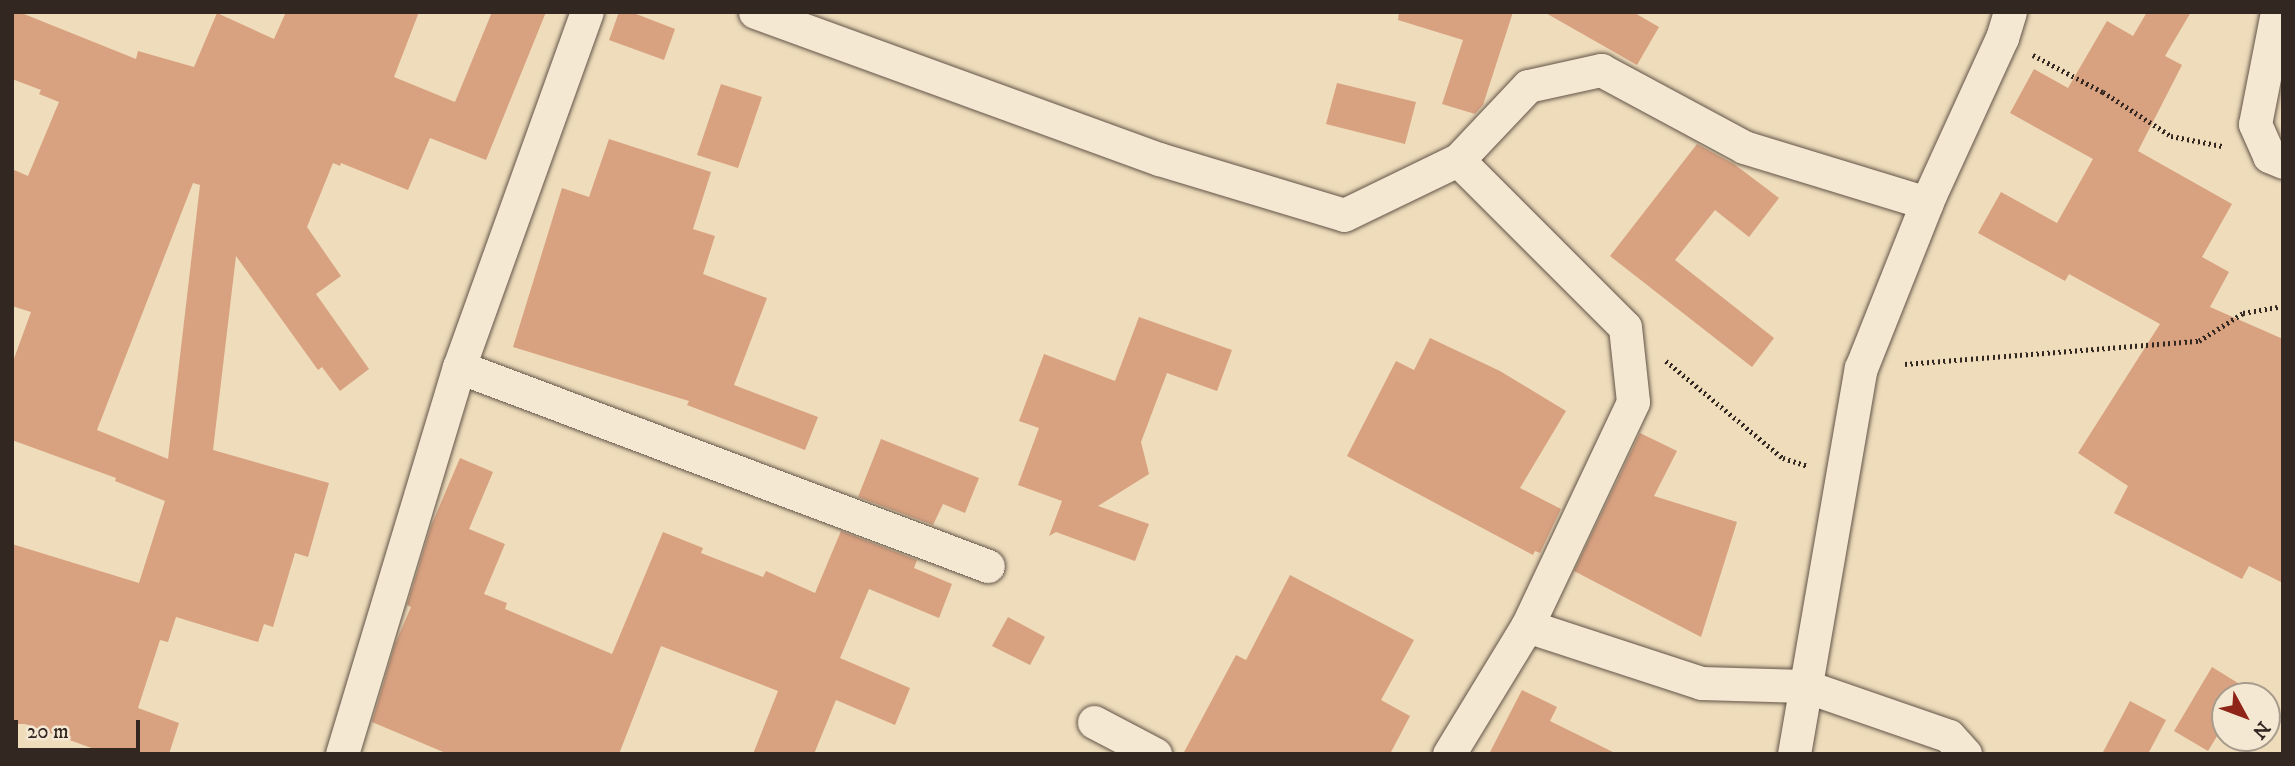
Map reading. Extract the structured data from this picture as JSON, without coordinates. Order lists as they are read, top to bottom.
{
  "scale_bar": "20 m",
  "north": "bottom right"
}
